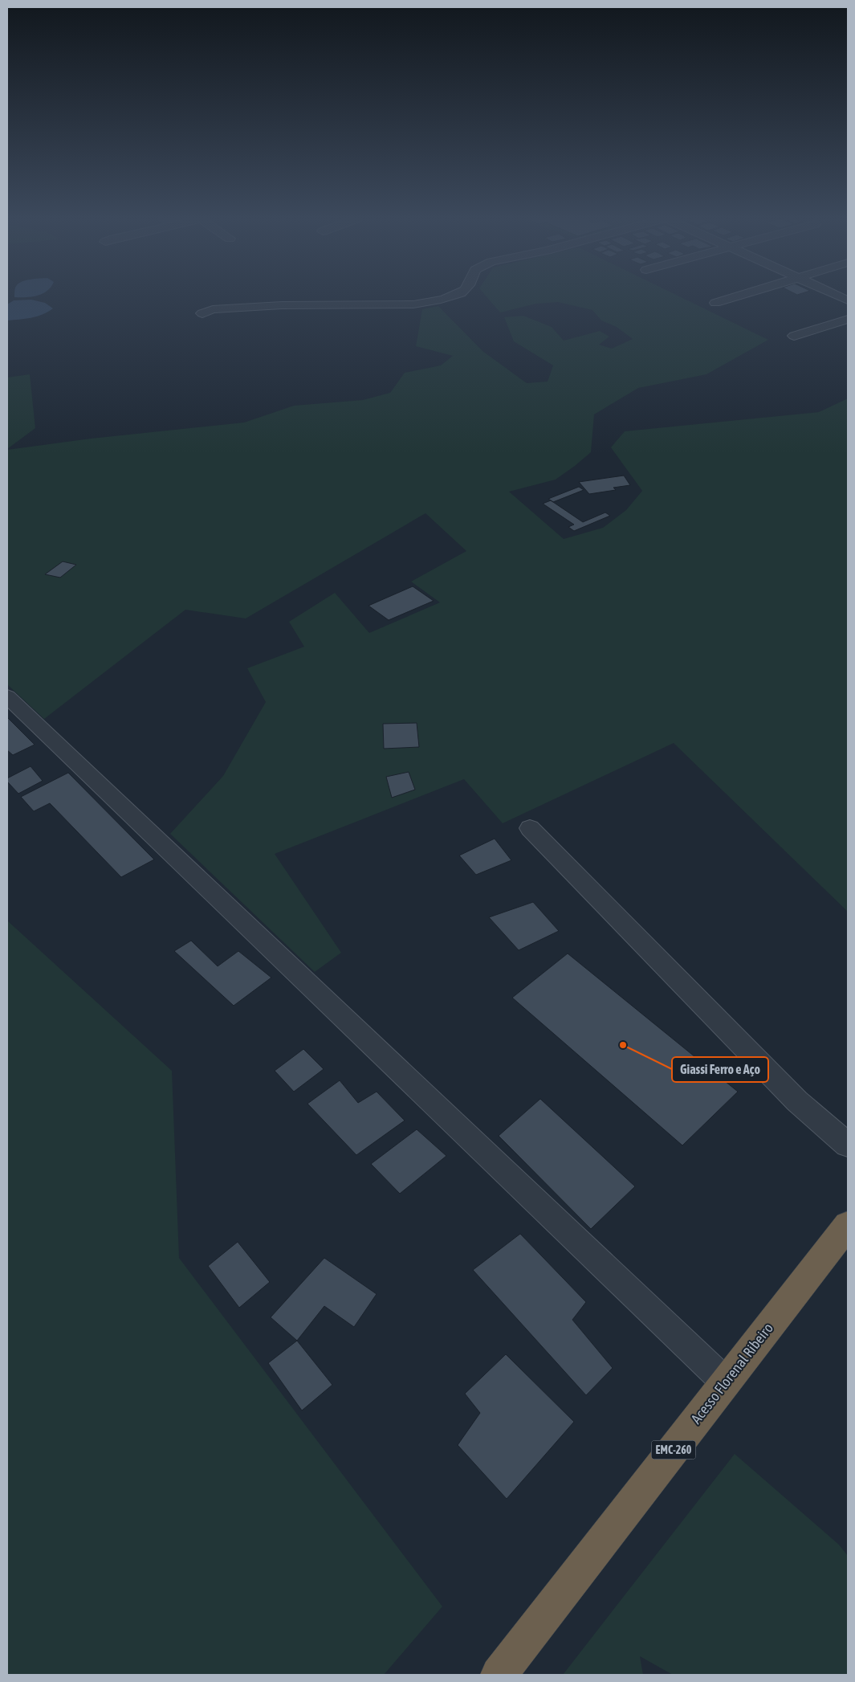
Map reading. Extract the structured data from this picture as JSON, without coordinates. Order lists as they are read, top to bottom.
{
  "streets": {
    "highway": ["Acesso Florenal Ribeiro", "EMC-260"]
  },
  "places": ["Giassi Ferro e Aço"]
}
